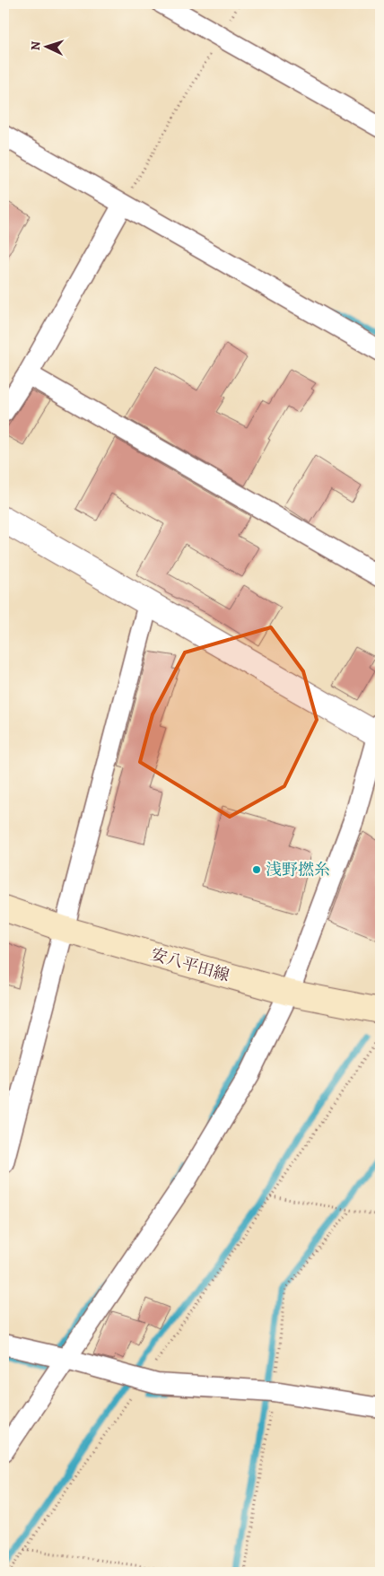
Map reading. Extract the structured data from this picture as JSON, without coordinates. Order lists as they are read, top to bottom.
{
  "streets": {
    "main road": ["安八平田線"]
  },
  "places": ["浅野撚糸"],
  "north": "left"
}
